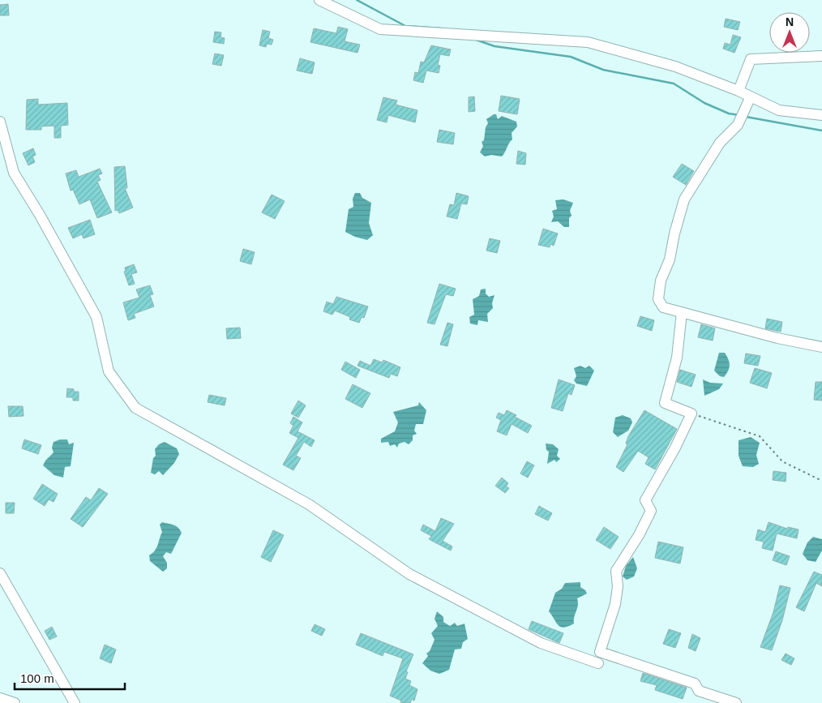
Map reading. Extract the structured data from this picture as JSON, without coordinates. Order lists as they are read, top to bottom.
{
  "scale_bar": "100 m",
  "north": "top"
}
